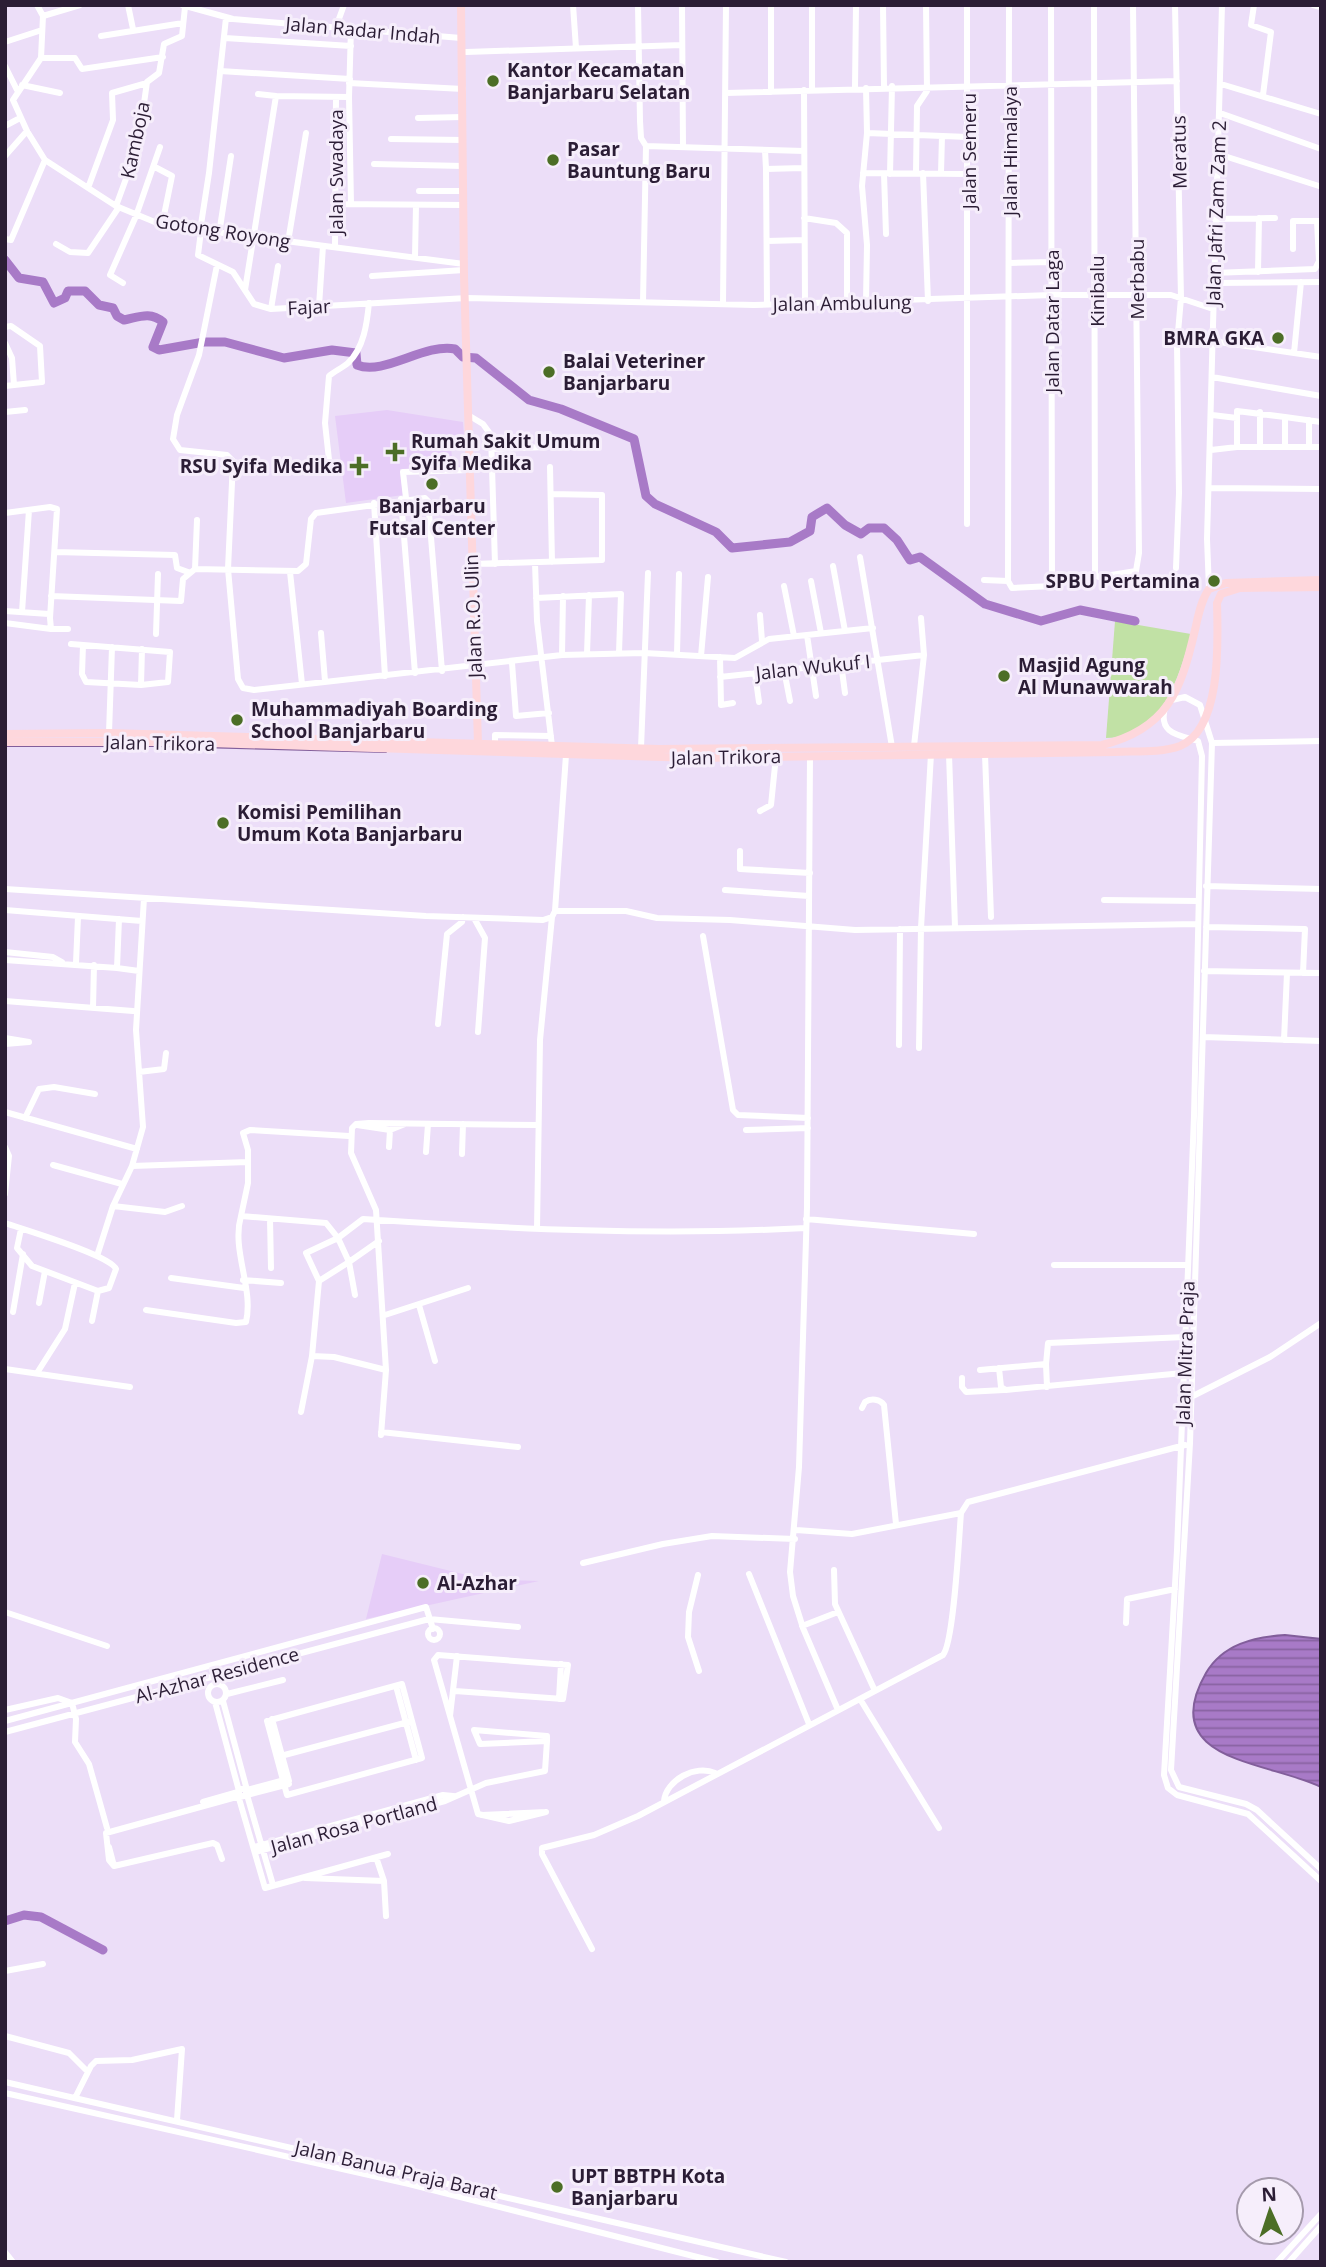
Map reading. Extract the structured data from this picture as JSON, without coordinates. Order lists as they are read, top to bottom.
{
  "streets": {
    "main road": ["Jalan R.O. Ulin", "Jalan Trikora"],
    "street": [
      "Jalan Radar Indah",
      "Kamboja",
      "Jalan Semeru",
      "Jalan Himalaya",
      "Meratus",
      "Jalan Swadaya",
      "Jalan Jafri Zam Zam 2",
      "Gotong Royong",
      "Merbabu",
      "Kinibalu",
      "Jalan Ambulung",
      "Fajar",
      "Jalan Datar Laga",
      "Jalan Wukuf I",
      "Jalan Mitra Praja",
      "Al-Azhar Residence",
      "Jalan Rosa Portland",
      "Jalan Banua Praja Barat"
    ]
  },
  "crossings": [
    ["Jalan Radar Indah", "Jalan R.O. Ulin"],
    ["Kamboja", "Gotong Royong"],
    ["Jalan Semeru", "Jalan Ambulung"],
    ["Jalan Himalaya", "Jalan Ambulung"],
    ["Jalan Himalaya", "Jalan Datar Laga"],
    ["Meratus", "Jalan Ambulung"],
    ["Jalan Swadaya", "Gotong Royong"],
    ["Jalan Jafri Zam Zam 2", "Jalan Ambulung"],
    ["Jalan Jafri Zam Zam 2", "Jalan Trikora"],
    ["Gotong Royong", "Fajar"],
    ["Gotong Royong", "Jalan R.O. Ulin"],
    ["Merbabu", "Kinibalu"],
    ["Merbabu", "Jalan Ambulung"],
    ["Kinibalu", "Jalan Ambulung"],
    ["Jalan Ambulung", "Fajar"],
    ["Jalan Ambulung", "Jalan Datar Laga"],
    ["Jalan Ambulung", "Jalan R.O. Ulin"],
    ["Fajar", "Jalan R.O. Ulin"],
    ["Jalan R.O. Ulin", "Jalan Trikora"],
    ["Jalan Trikora", "Jalan Mitra Praja"]
  ],
  "places": {
    "other": [
      "Kantor Kecamatan Banjarbaru Selatan",
      "Pasar Bauntung Baru",
      "BMRA GKA",
      "Balai Veteriner Banjarbaru",
      "Banjarbaru Futsal Center",
      "SPBU Pertamina",
      "Masjid Agung Al Munawwarah",
      "Muhammadiyah Boarding School Banjarbaru",
      "Komisi Pemilihan Umum Kota Banjarbaru",
      "Al-Azhar",
      "UPT BBTPH Kota Banjarbaru"
    ],
    "health": ["Rumah Sakit Umum Syifa Medika", "RSU Syifa Medika"]
  },
  "north": "top"
}
